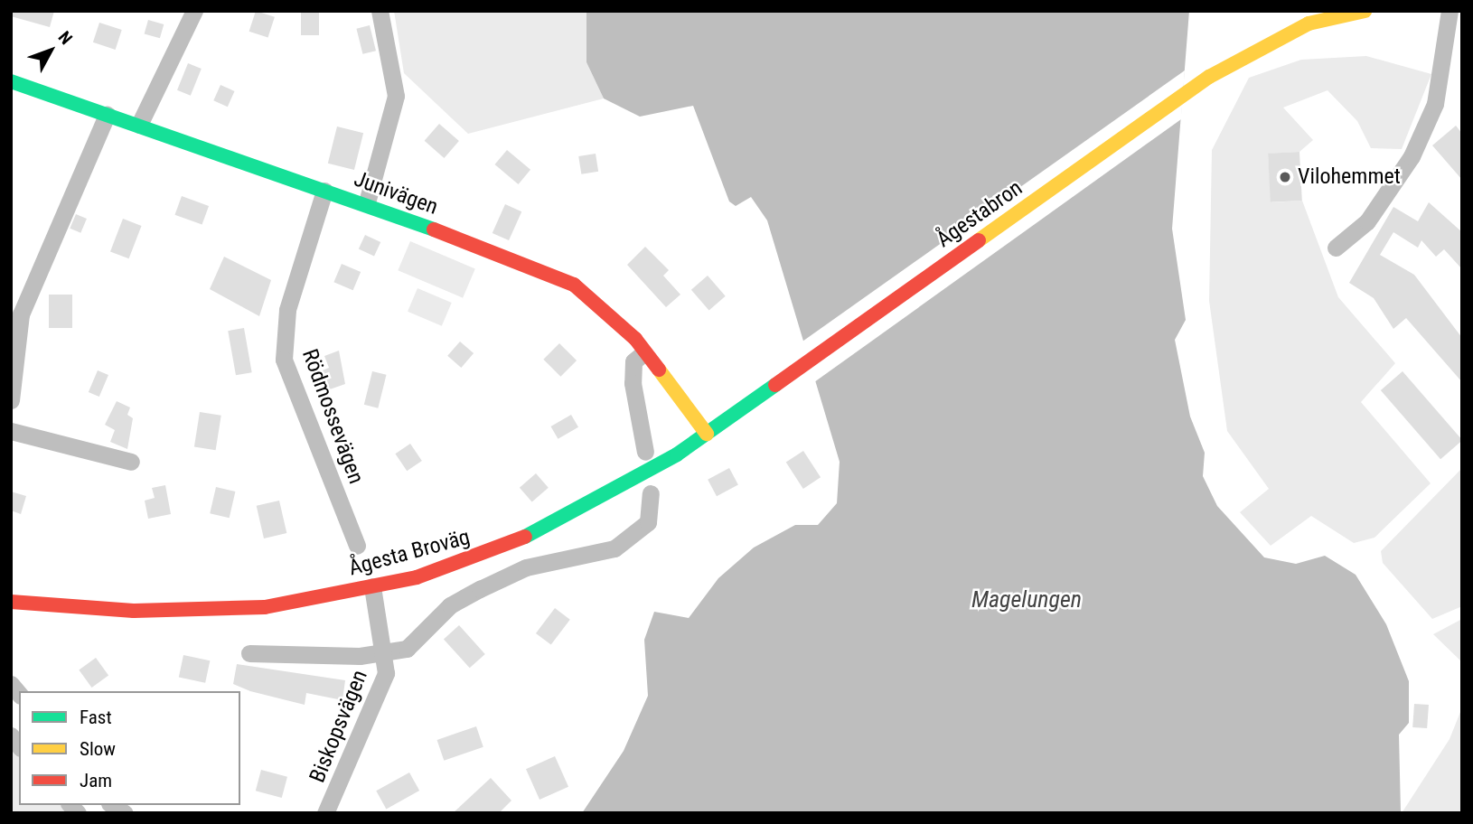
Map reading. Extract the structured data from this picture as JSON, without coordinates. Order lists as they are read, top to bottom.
{
  "streets": {
    "main road": ["Junivägen", "Ågestabron", "Ågesta Broväg"],
    "street": ["Rödmossevägen", "Biskopsvägen"]
  },
  "crossings": [
    ["Junivägen", "Rödmossevägen"],
    ["Junivägen", "Ågesta Broväg"],
    ["Ågestabron", "Ågesta Broväg"],
    ["Ågesta Broväg", "Biskopsvägen"]
  ],
  "water": ["Magelungen"],
  "places": ["Vilohemmet"],
  "legend": ["Fast", "Slow", "Jam"],
  "north": "top right"
}
